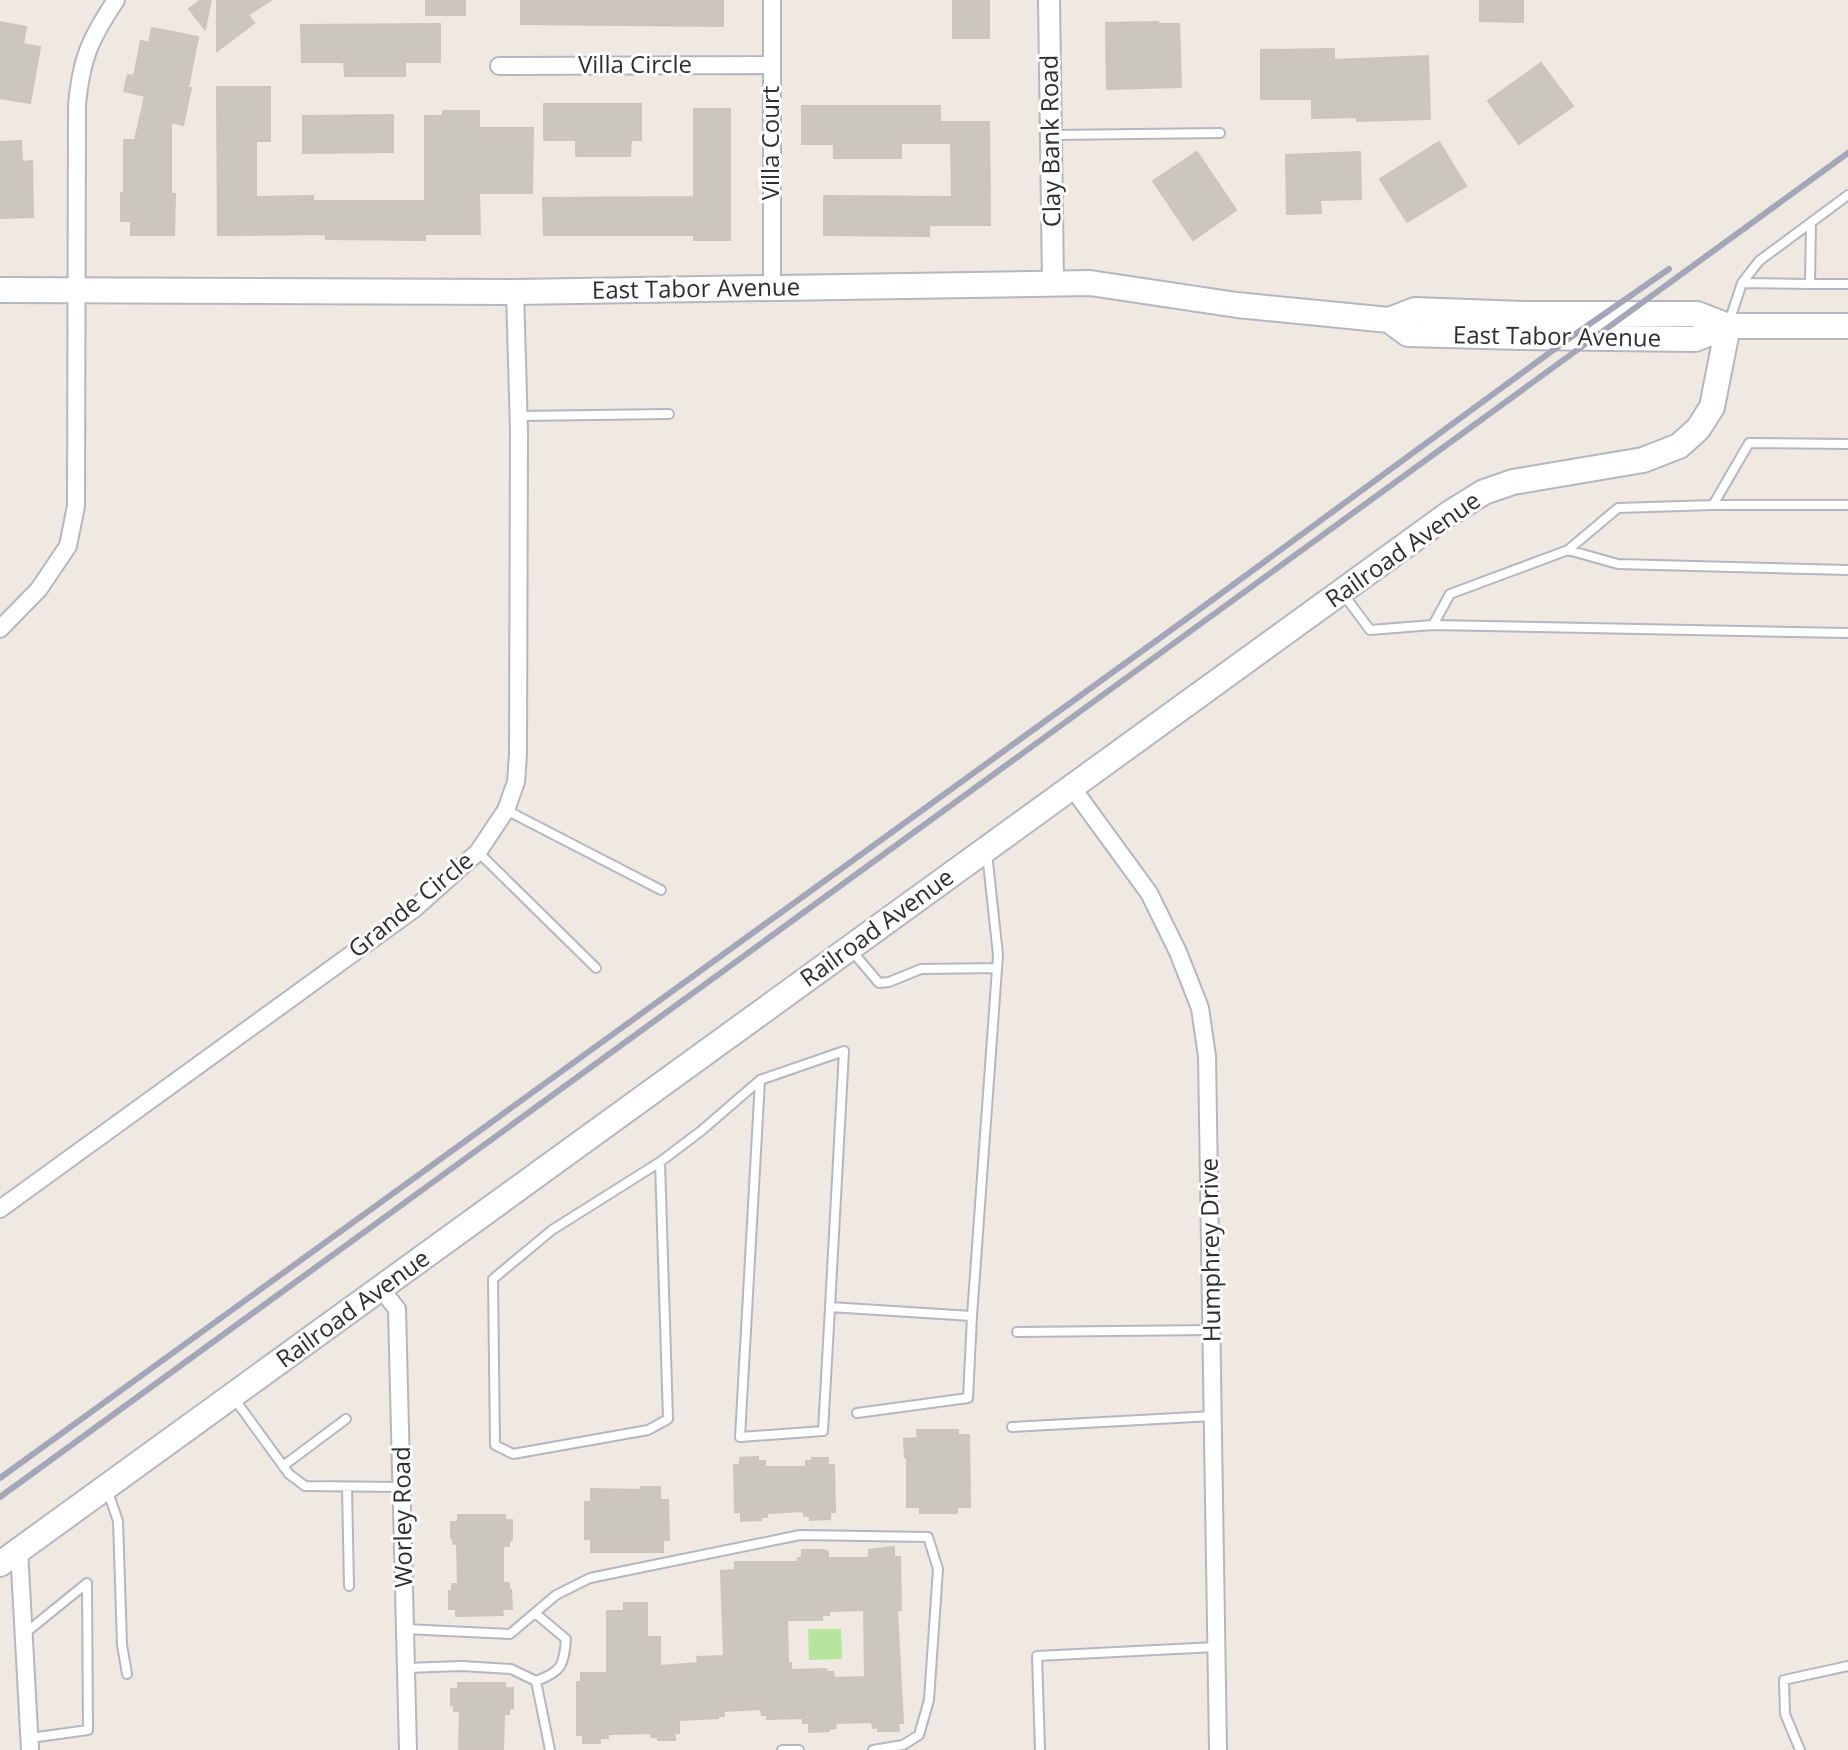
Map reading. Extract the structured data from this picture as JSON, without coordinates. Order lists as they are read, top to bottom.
{
  "streets": {
    "main road": ["East Tabor Avenue", "Railroad Avenue"],
    "street": [
      "Villa Circle",
      "Clay Bank Road",
      "Villa Court",
      "Grande Circle",
      "Humphrey Drive",
      "Worley Road"
    ]
  },
  "crossings": [
    ["Villa Circle", "Villa Court"],
    ["Clay Bank Road", "East Tabor Avenue"],
    ["Villa Court", "East Tabor Avenue"],
    ["East Tabor Avenue", "Railroad Avenue"],
    ["East Tabor Avenue", "Grande Circle"],
    ["Railroad Avenue", "Humphrey Drive"],
    ["Railroad Avenue", "Worley Road"]
  ]
}
